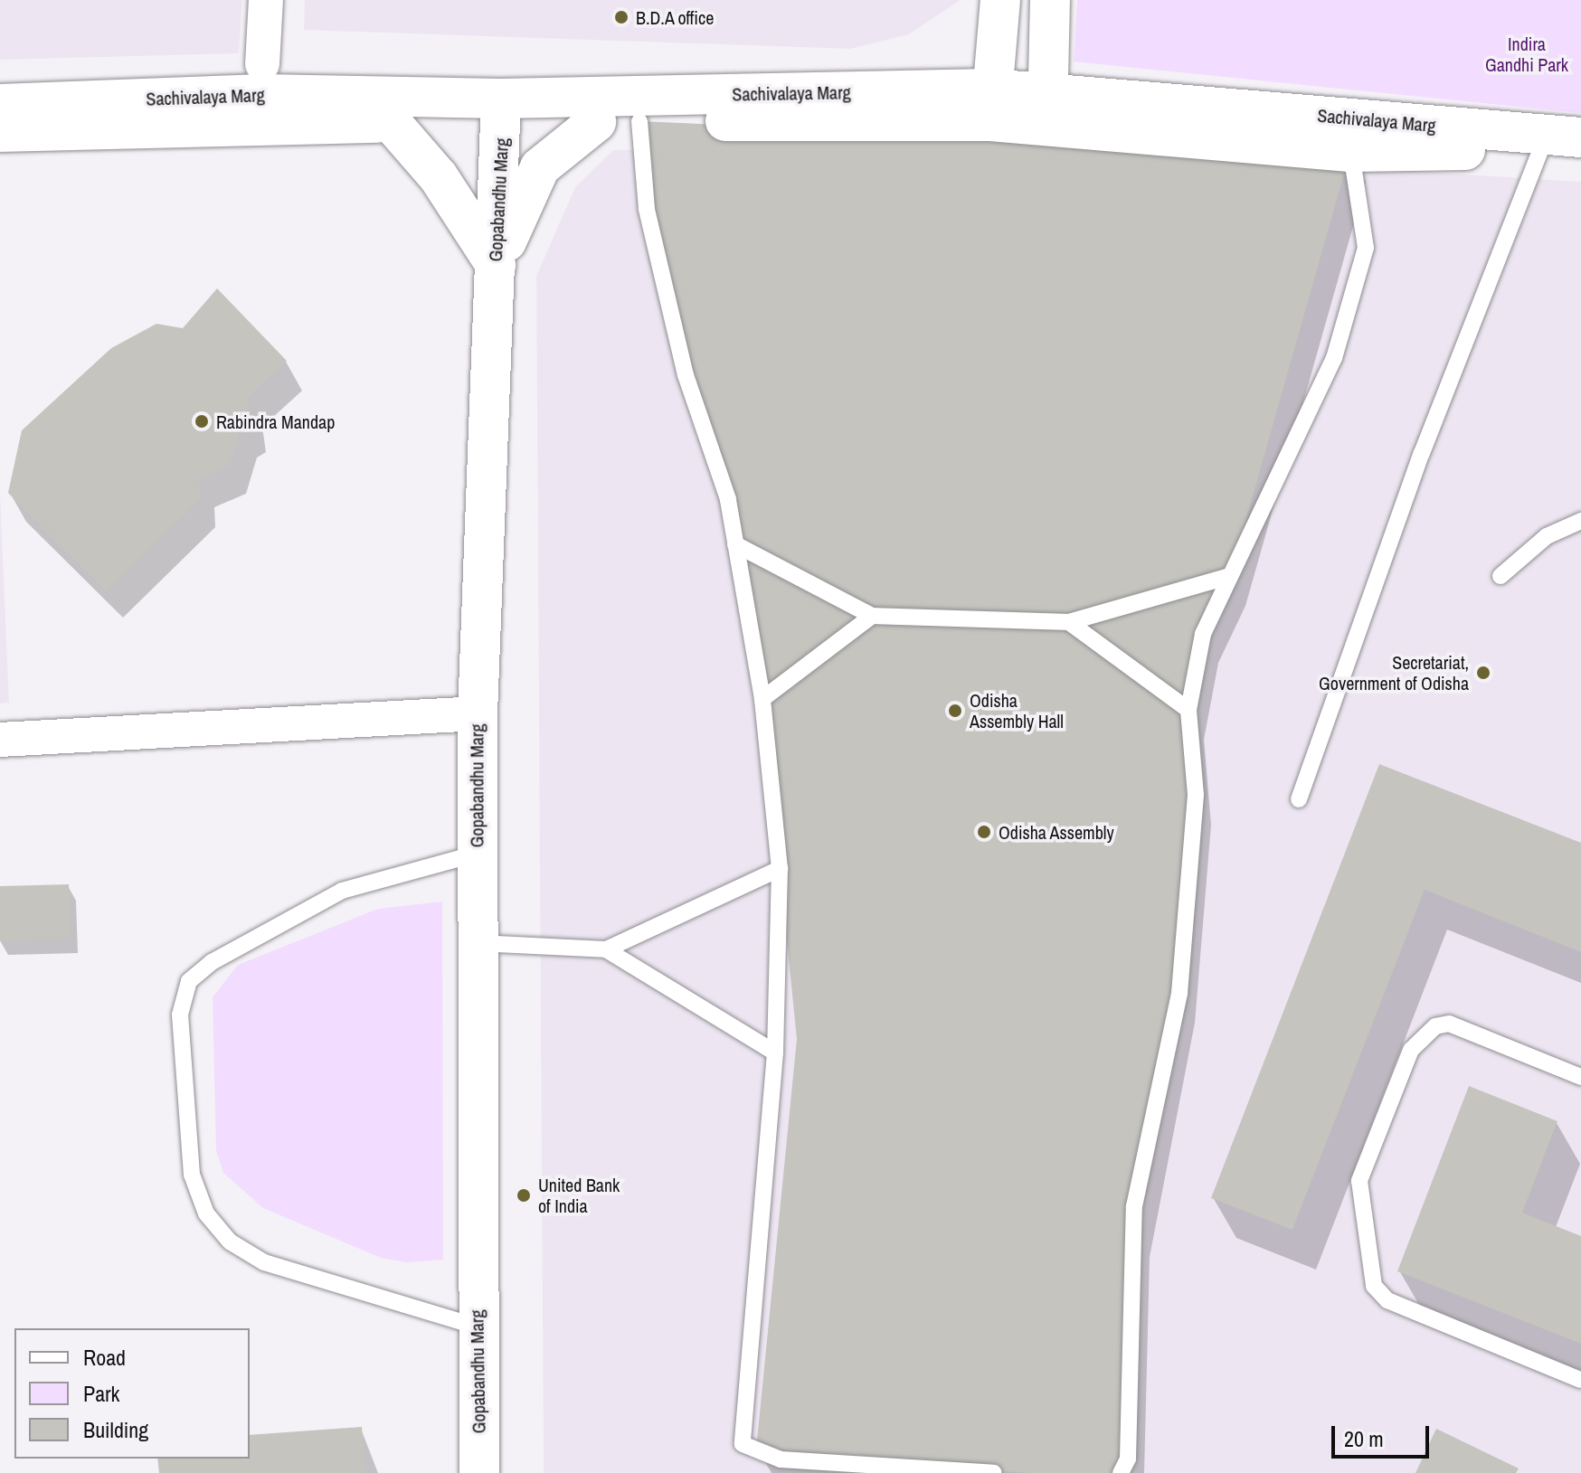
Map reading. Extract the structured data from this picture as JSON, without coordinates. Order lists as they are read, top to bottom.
{
  "streets": {
    "street": ["Sachivalaya Marg", "Gopabandhu Marg"]
  },
  "crossings": [
    ["Sachivalaya Marg", "Gopabandhu Marg"]
  ],
  "parks": ["Indira Gandhi Park"],
  "places": [
    "B.D.A office",
    "Rabindra Mandap",
    "Secretariat, Government of Odisha",
    "Odisha Assembly Hall",
    "Odisha Assembly",
    "United Bank of India"
  ],
  "legend": ["Road", "Park", "Building"],
  "scale_bar": "20 m"
}
